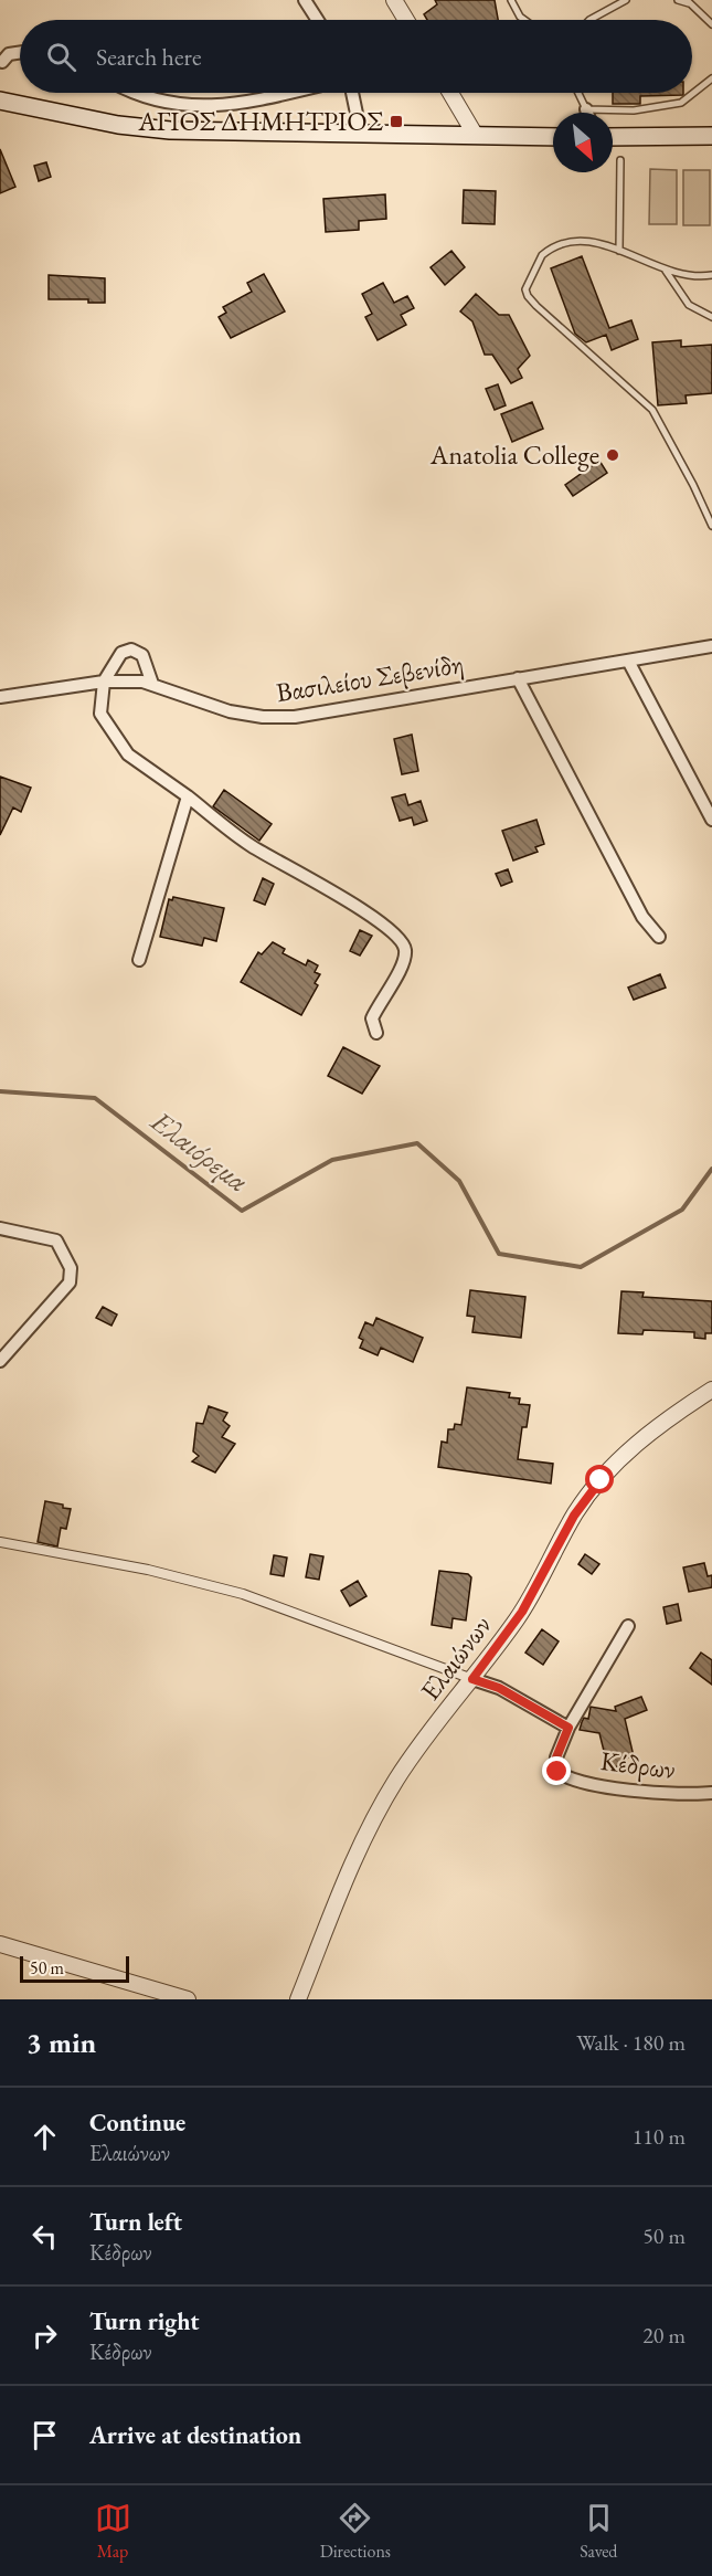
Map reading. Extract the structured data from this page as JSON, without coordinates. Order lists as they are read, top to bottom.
{
  "streets": {
    "street": ["Βασιλείου Σεβενίδη", "Ελαιώνων", "Κέδρων"]
  },
  "crossings": [
    ["Ελαιώνων", "Κέδρων"]
  ],
  "water": ["Ελαιόρεμα"],
  "places": {
    "transit": ["ΑΓΙΟΣ ΔΗΜΗΤΡΙΟΣ"],
    "other": ["Anatolia College"]
  },
  "scale_bar": "50 m",
  "north": "bottom right",
  "page": {
    "search": "Search here",
    "scale": "50 m",
    "heading": ["3 min", "Walk · 180 m"],
    "list": [
      ["Continue", "Ελαιώνων", "110 m"],
      ["Turn left", "Κέδρων", "50 m"],
      ["Turn right", "Κέδρων", "20 m"],
      "Arrive at destination"
    ],
    "nav": ["Map", "Directions", "Saved"]
  }
}
